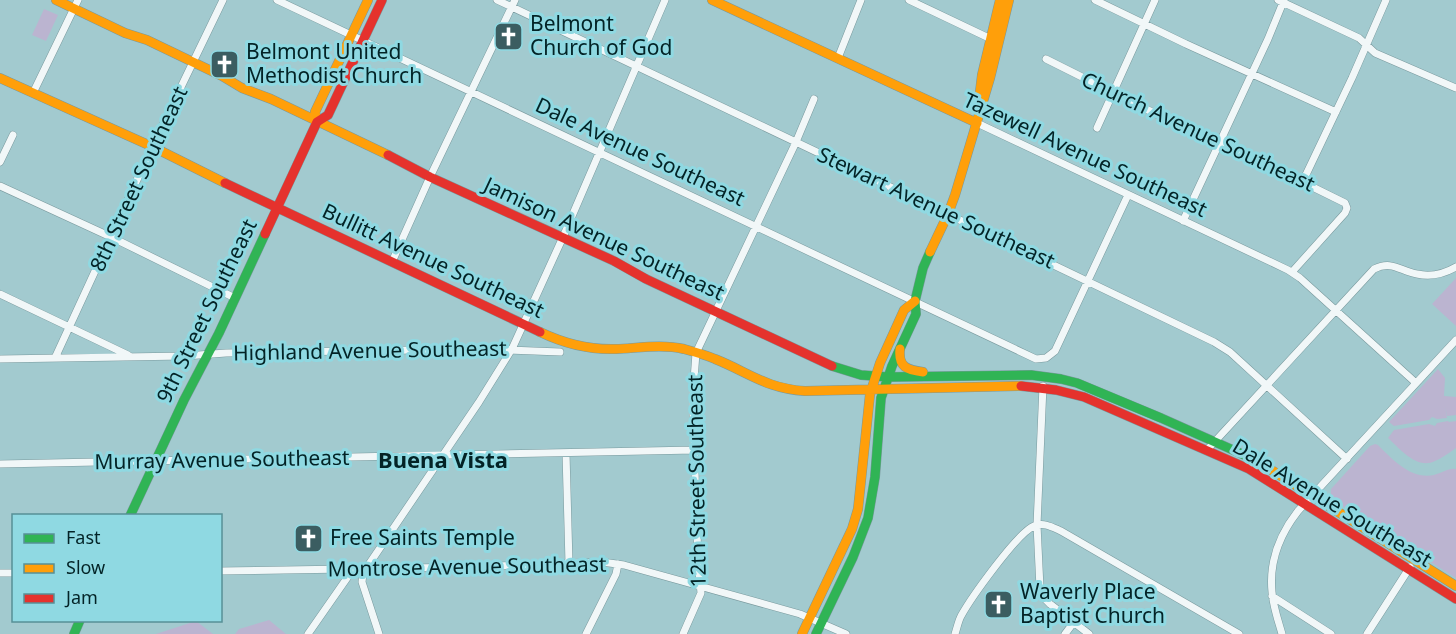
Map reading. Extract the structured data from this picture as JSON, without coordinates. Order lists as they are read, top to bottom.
{
  "streets": {
    "main road": [
      "Dale Avenue Southeast",
      "Tazewell Avenue Southeast",
      "Jamison Avenue Southeast",
      "Bullitt Avenue Southeast",
      "9th Street Southeast"
    ],
    "street": [
      "Church Avenue Southeast",
      "8th Street Southeast",
      "Stewart Avenue Southeast",
      "Highland Avenue Southeast",
      "Murray Avenue Southeast",
      "12th Street Southeast",
      "Montrose Avenue Southeast"
    ]
  },
  "crossings": [
    ["Church Avenue Southeast", "Tazewell Avenue Southeast"],
    ["Dale Avenue Southeast", "Tazewell Avenue Southeast"],
    ["Dale Avenue Southeast", "Stewart Avenue Southeast"],
    ["Dale Avenue Southeast", "Jamison Avenue Southeast"],
    ["Dale Avenue Southeast", "9th Street Southeast"],
    ["Dale Avenue Southeast", "12th Street Southeast"],
    ["8th Street Southeast", "Jamison Avenue Southeast"],
    ["8th Street Southeast", "Bullitt Avenue Southeast"],
    ["8th Street Southeast", "Highland Avenue Southeast"],
    ["Stewart Avenue Southeast", "12th Street Southeast"],
    ["Jamison Avenue Southeast", "9th Street Southeast"],
    ["Jamison Avenue Southeast", "12th Street Southeast"],
    ["Bullitt Avenue Southeast", "9th Street Southeast"],
    ["Bullitt Avenue Southeast", "12th Street Southeast"],
    ["9th Street Southeast", "Highland Avenue Southeast"],
    ["9th Street Southeast", "Murray Avenue Southeast"],
    ["Murray Avenue Southeast", "12th Street Southeast"],
    ["12th Street Southeast", "Montrose Avenue Southeast"]
  ],
  "districts": ["Buena Vista"],
  "places": {
    "church": [
      "Belmont Church of God",
      "Belmont United Methodist Church",
      "Free Saints Temple",
      "Waverly Place Baptist Church"
    ]
  },
  "legend": ["Fast", "Slow", "Jam"]
}
